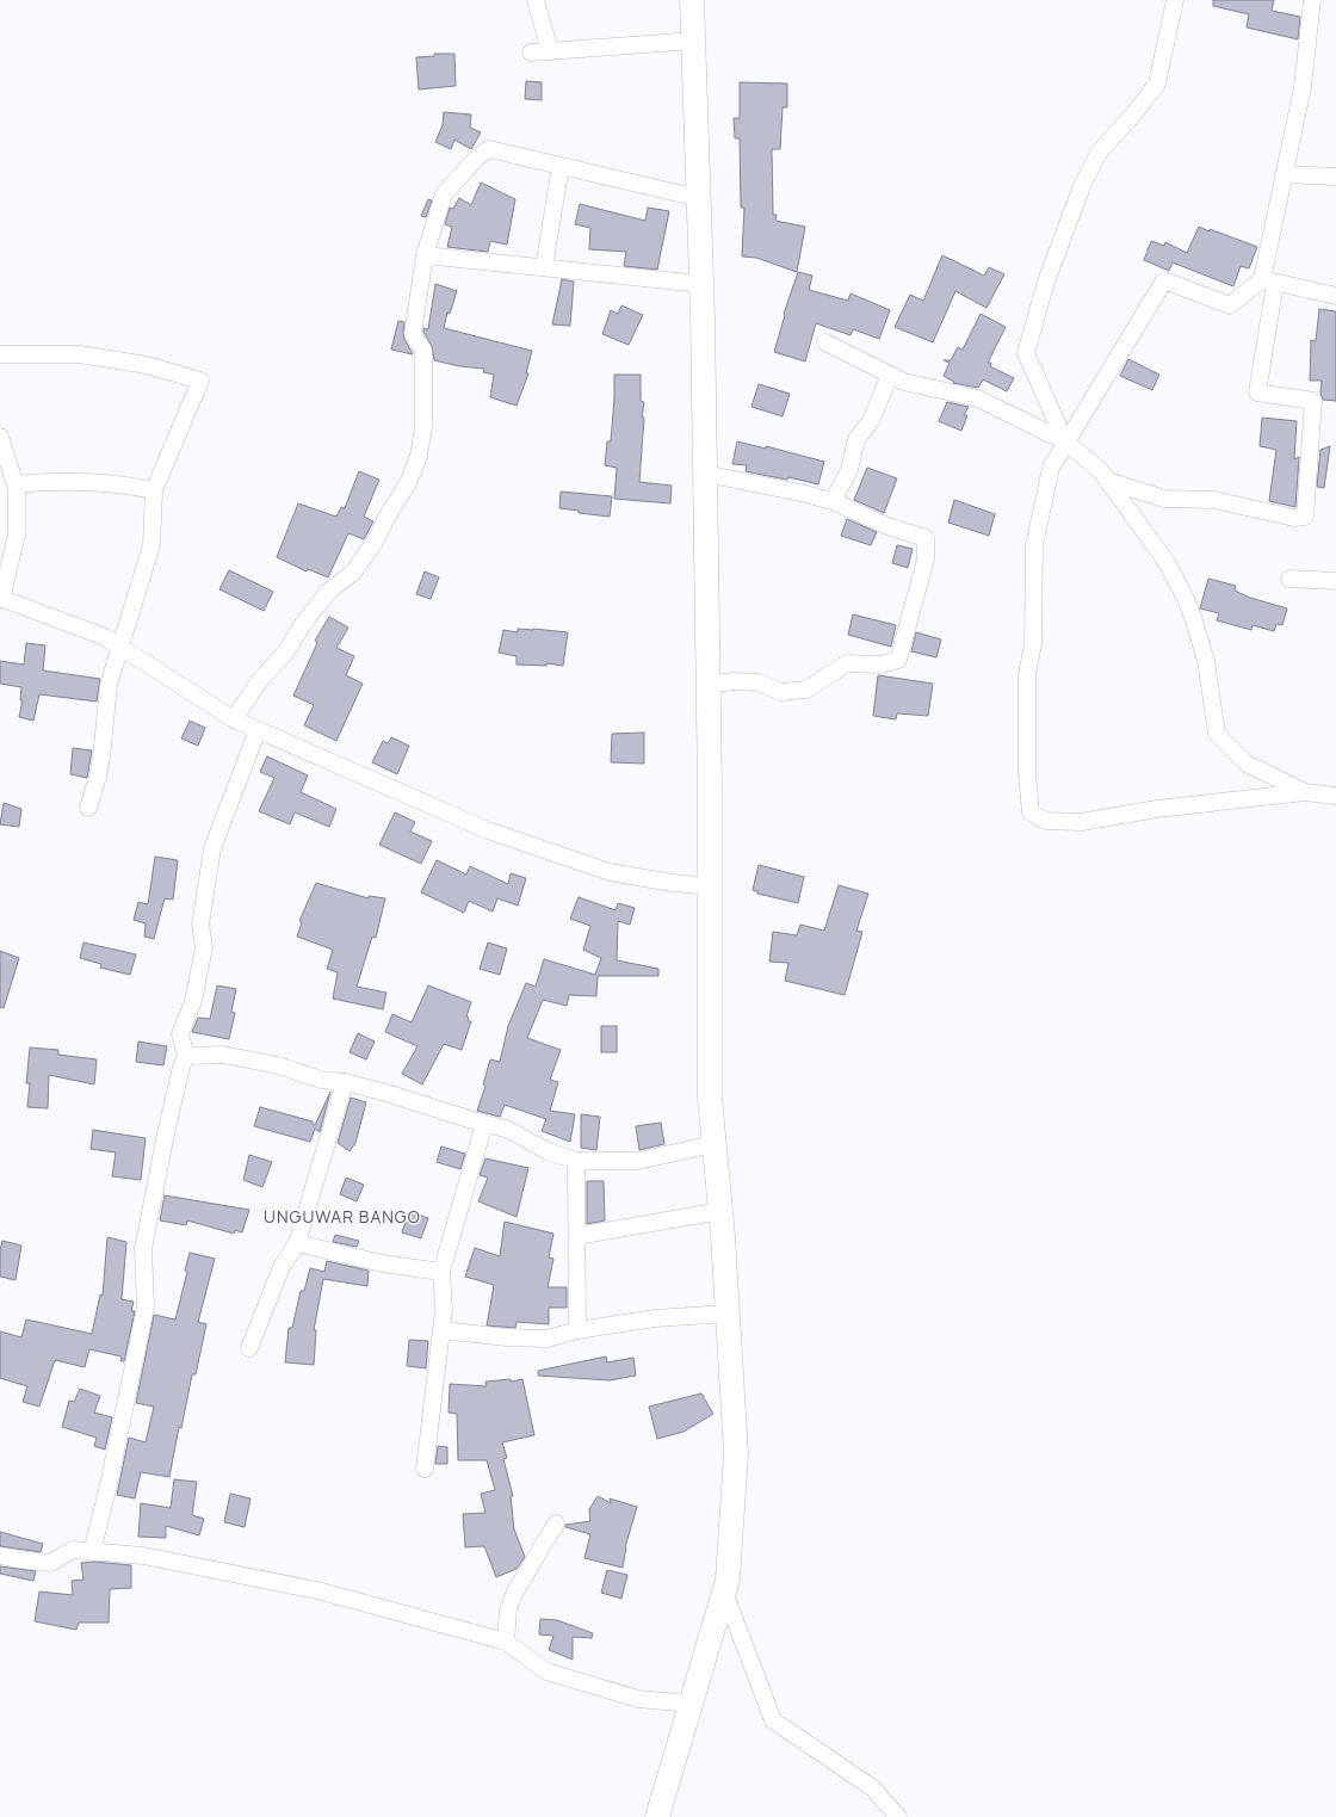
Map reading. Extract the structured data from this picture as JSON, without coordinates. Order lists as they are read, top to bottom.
{
  "districts": ["UNGUWAR BANGO"]
}
